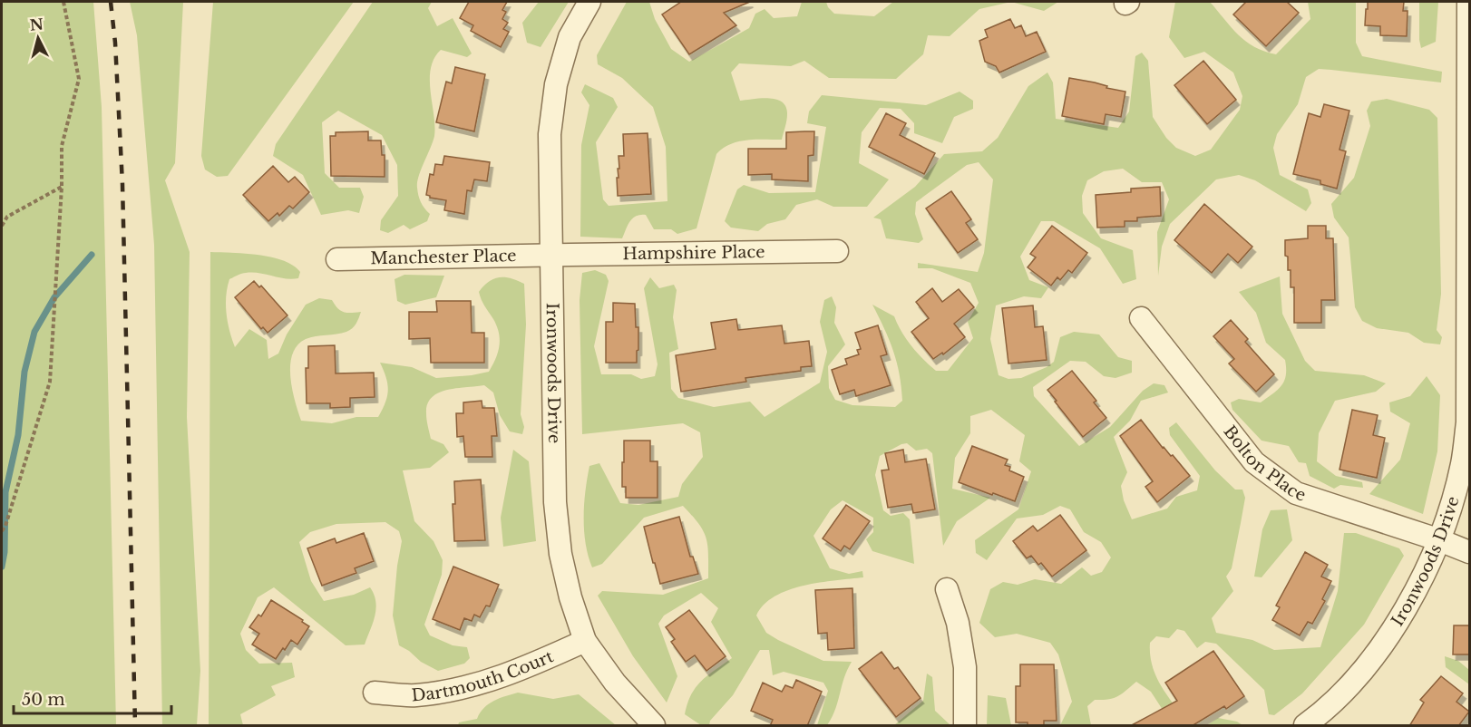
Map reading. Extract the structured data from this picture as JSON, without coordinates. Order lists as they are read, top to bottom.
{
  "streets": {
    "street": [
      "Hampshire Place",
      "Manchester Place",
      "Ironwoods Drive",
      "Bolton Place",
      "Dartmouth Court"
    ]
  },
  "crossings": [
    ["Hampshire Place", "Manchester Place"],
    ["Hampshire Place", "Ironwoods Drive"],
    ["Manchester Place", "Ironwoods Drive"],
    ["Ironwoods Drive", "Bolton Place"],
    ["Ironwoods Drive", "Dartmouth Court"]
  ],
  "scale_bar": "50 m",
  "north": "top"
}
